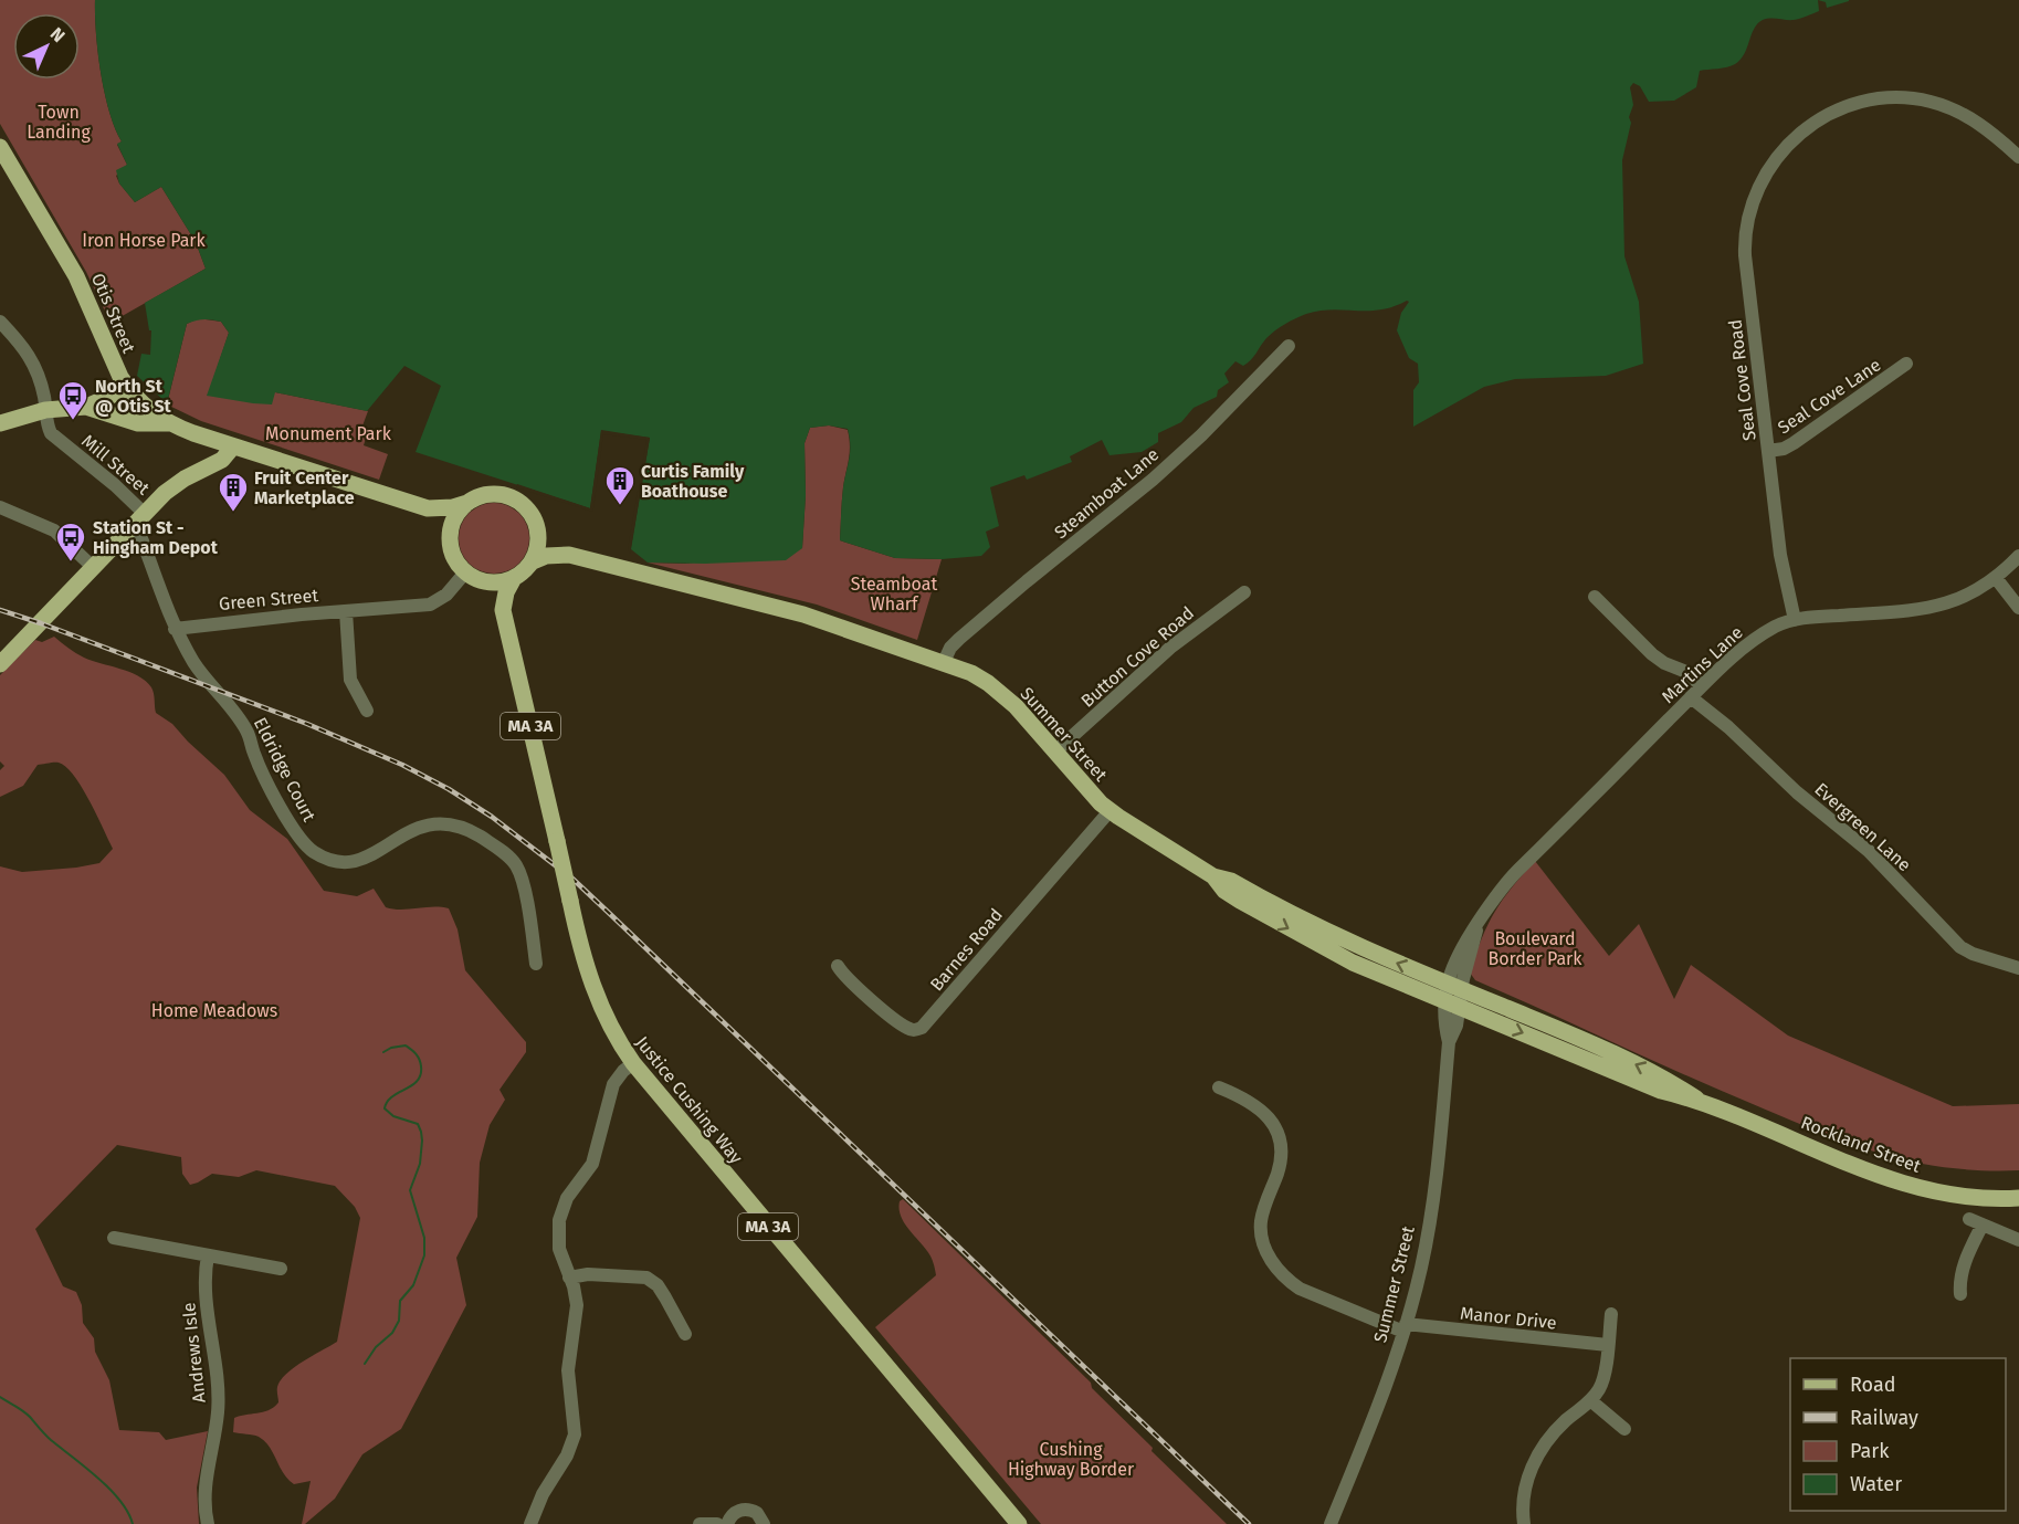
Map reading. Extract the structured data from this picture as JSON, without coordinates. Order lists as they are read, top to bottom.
{
  "streets": {
    "main road": [
      "Otis Street",
      "MA 3A",
      "Summer Street",
      "Justice Cushing Way",
      "Rockland Street"
    ],
    "street": [
      "Seal Cove Road",
      "Seal Cove Lane",
      "Mill Street",
      "Steamboat Lane",
      "Green Street",
      "Button Cove Road",
      "Martins Lane",
      "Eldridge Court",
      "Evergreen Lane",
      "Barnes Road",
      "Manor Drive",
      "Andrews Isle"
    ]
  },
  "crossings": [
    ["Seal Cove Road", "Seal Cove Lane"],
    ["Seal Cove Road", "Martins Lane"],
    ["Steamboat Lane", "Summer Street"],
    ["Green Street", "MA 3A"],
    ["Green Street", "Summer Street"],
    ["Green Street", "Eldridge Court"],
    ["Green Street", "Justice Cushing Way"],
    ["Button Cove Road", "Summer Street"],
    ["Martins Lane", "Summer Street"],
    ["Martins Lane", "Evergreen Lane"],
    ["Martins Lane", "Rockland Street"],
    ["MA 3A", "Summer Street"],
    ["MA 3A", "Justice Cushing Way"],
    ["Summer Street", "Barnes Road"],
    ["Summer Street", "Justice Cushing Way"],
    ["Summer Street", "Rockland Street"],
    ["Summer Street", "Manor Drive"]
  ],
  "parks": [
    "Town Landing",
    "Iron Horse Park",
    "Monument Park",
    "Steamboat Wharf",
    "Boulevard Border Park",
    "Home Meadows",
    "Cushing Highway Border"
  ],
  "places": {
    "bus stop": ["North St @ Otis St", "Station St - Hingham Depot"],
    "building": ["Curtis Family Boathouse", "Fruit Center Marketplace"]
  },
  "legend": [
    "Road",
    "Railway",
    "Park",
    "Water"
  ],
  "north": "top right"
}
